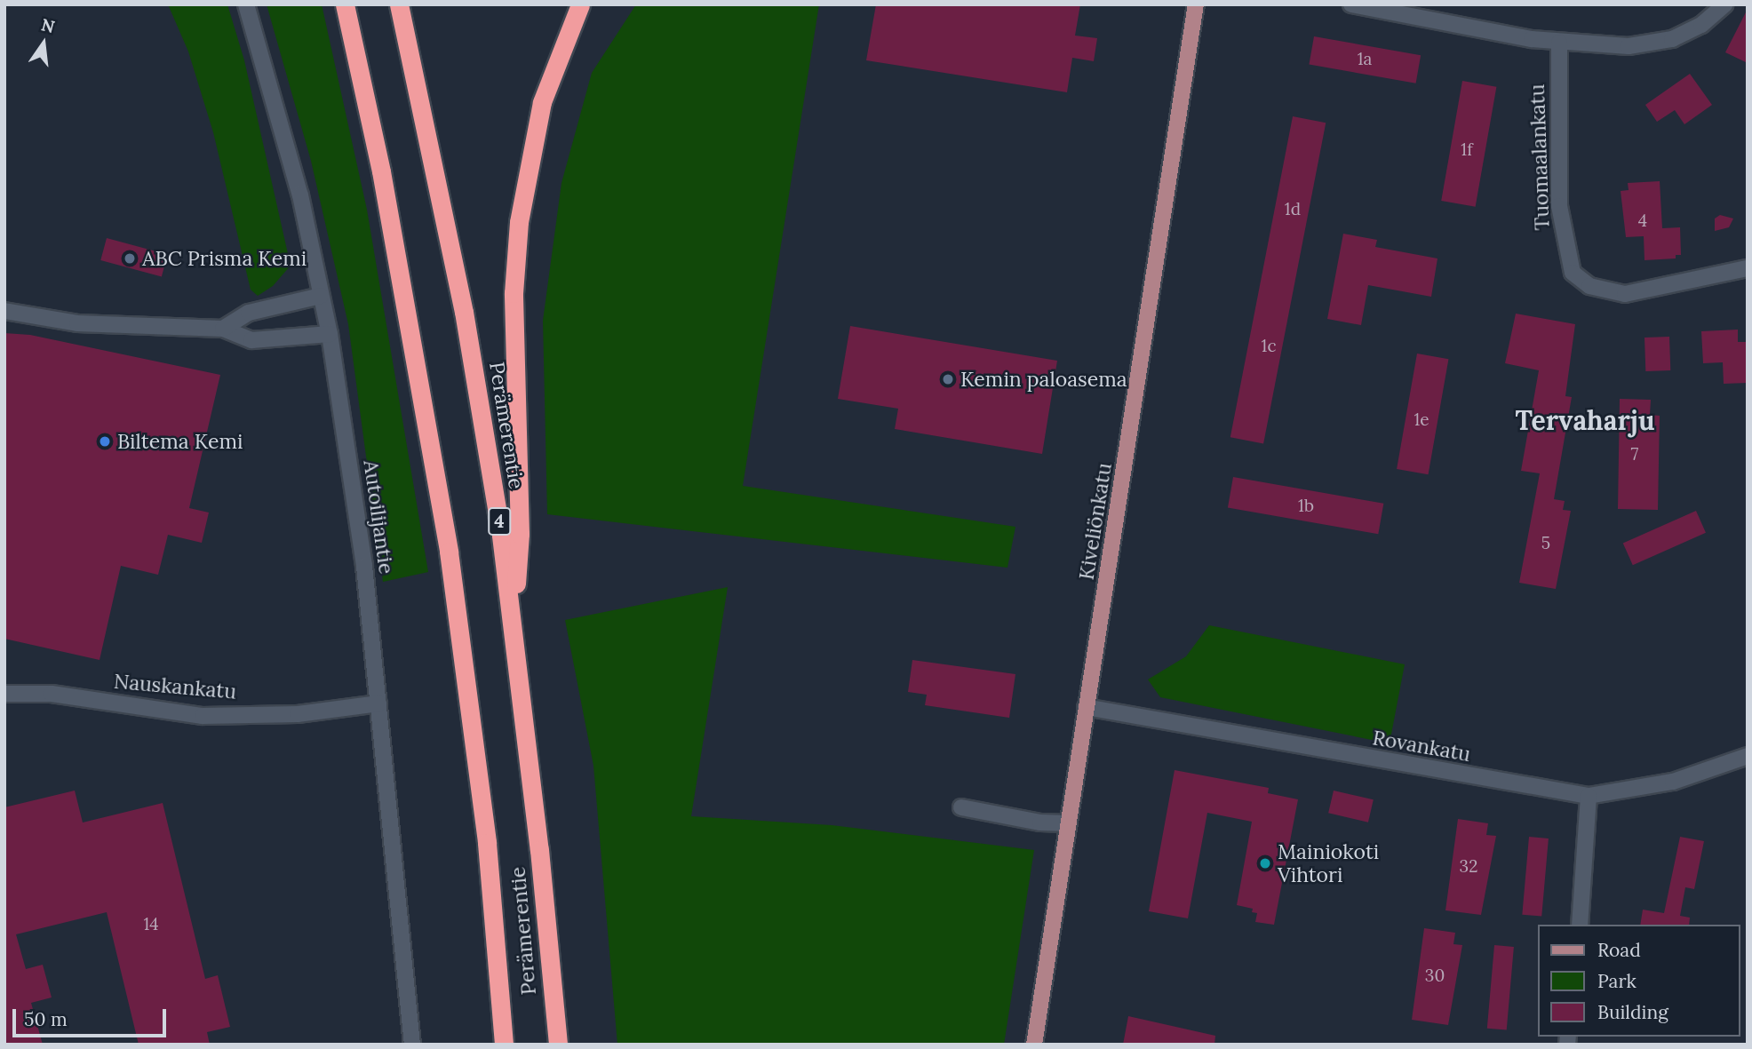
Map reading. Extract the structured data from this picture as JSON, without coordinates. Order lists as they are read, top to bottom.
{
  "streets": {
    "highway": ["Perämerentie", "4"],
    "main road": ["Kiveliönkatu"],
    "street": [
      "Tuomaalankatu",
      "Autoilijantie",
      "Nauskankatu",
      "Rovankatu"
    ]
  },
  "crossings": [
    ["Autoilijantie", "Nauskankatu"],
    ["Kiveliönkatu", "Rovankatu"]
  ],
  "districts": ["Tervaharju"],
  "places": [
    "ABC Prisma Kemi",
    "Kemin paloasema",
    "Biltema Kemi",
    "Mainiokoti Vihtori"
  ],
  "house_numbers": [
    "1a",
    "1f",
    "1d",
    "4",
    "1c",
    "1e",
    "7",
    "1b",
    "5",
    "32",
    "14",
    "30"
  ],
  "legend": ["Road", "Park", "Building"],
  "scale_bar": "50 m",
  "north": "top"
}
